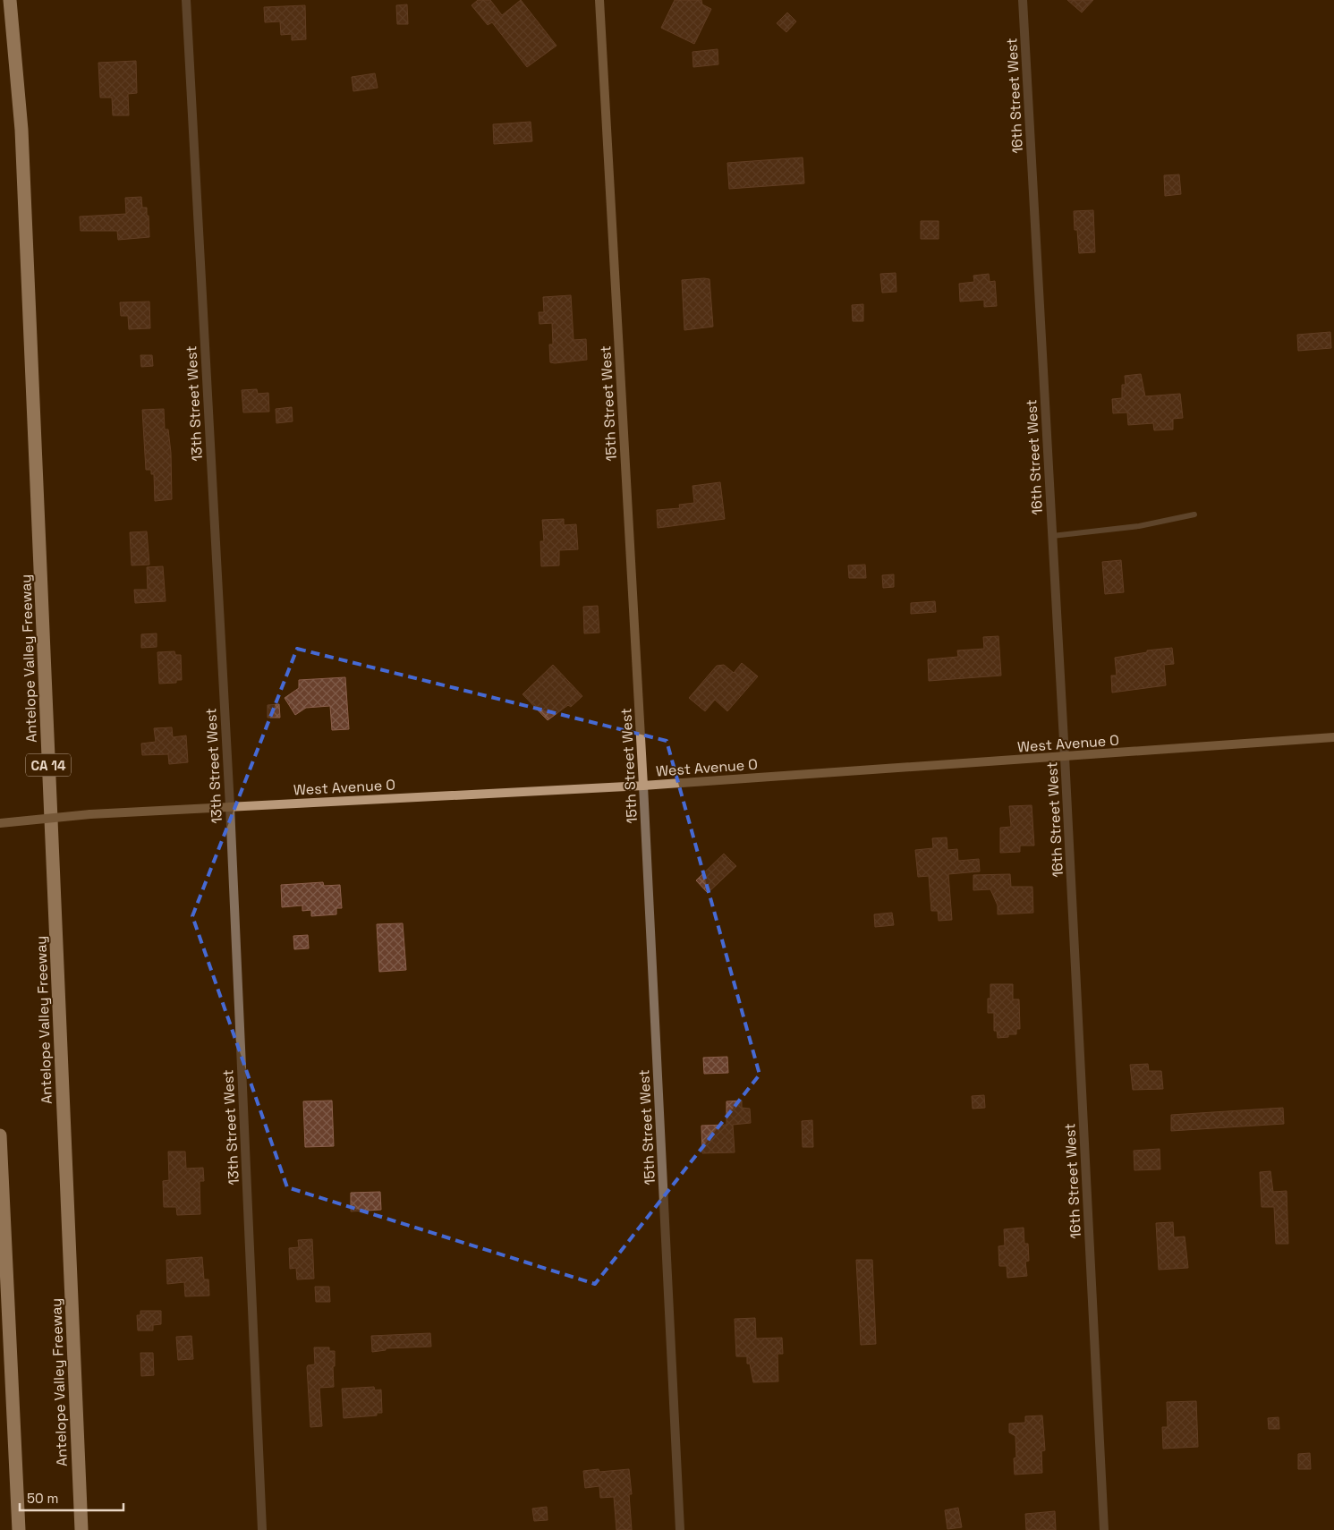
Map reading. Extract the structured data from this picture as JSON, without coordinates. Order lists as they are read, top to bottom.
{
  "streets": {
    "highway": ["Antelope Valley Freeway", "CA 14"],
    "street": [
      "16th Street West",
      "13th Street West",
      "15th Street West",
      "West Avenue O"
    ]
  },
  "crossings": [
    ["16th Street West", "West Avenue O"],
    ["13th Street West", "West Avenue O"],
    ["15th Street West", "West Avenue O"]
  ],
  "scale_bar": "50 m"
}
